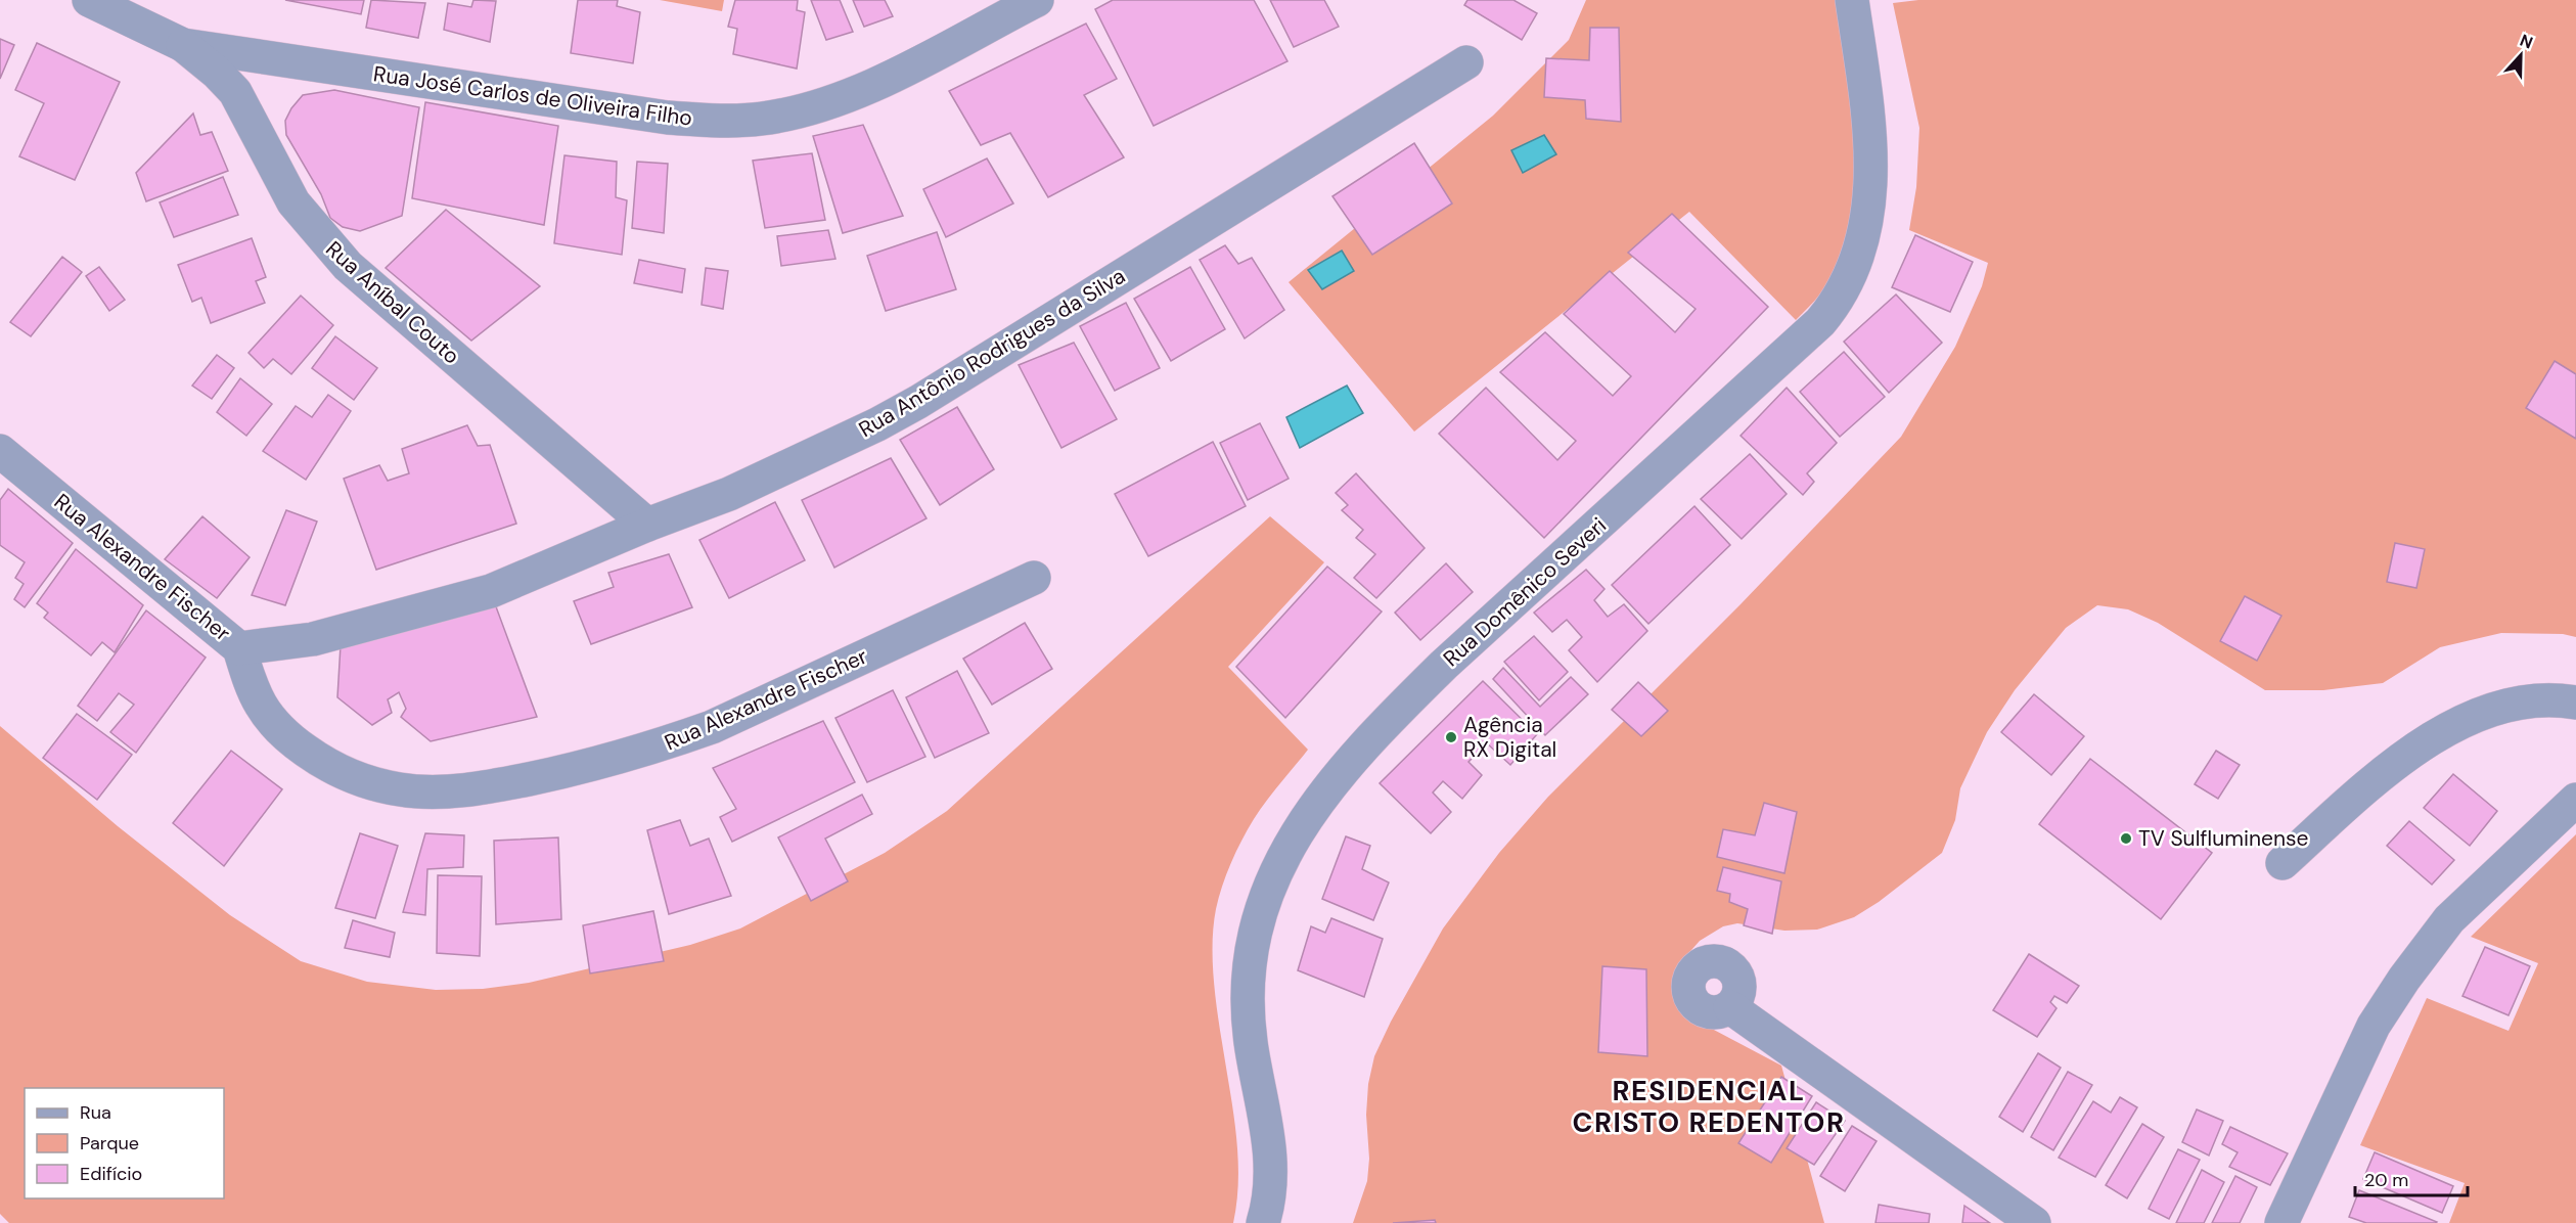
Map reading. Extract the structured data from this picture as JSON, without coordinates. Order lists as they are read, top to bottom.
{
  "streets": {
    "street": [
      "Rua José Carlos de Oliveira Filho",
      "Rua Aníbal Couto",
      "Rua Antônio Rodrigues da Silva",
      "Rua Alexandre Fischer",
      "Rua Domênico Severi"
    ]
  },
  "crossings": [
    ["Rua José Carlos de Oliveira Filho", "Rua Aníbal Couto"],
    ["Rua Aníbal Couto", "Rua Antônio Rodrigues da Silva"],
    ["Rua Antônio Rodrigues da Silva", "Rua Alexandre Fischer"]
  ],
  "districts": ["RESIDENCIAL CRISTO REDENTOR"],
  "places": ["Agência RX Digital", "TV Sulfluminense"],
  "legend": ["Rua", "Parque", "Edifício"],
  "scale_bar": "20 m",
  "north": "top"
}
